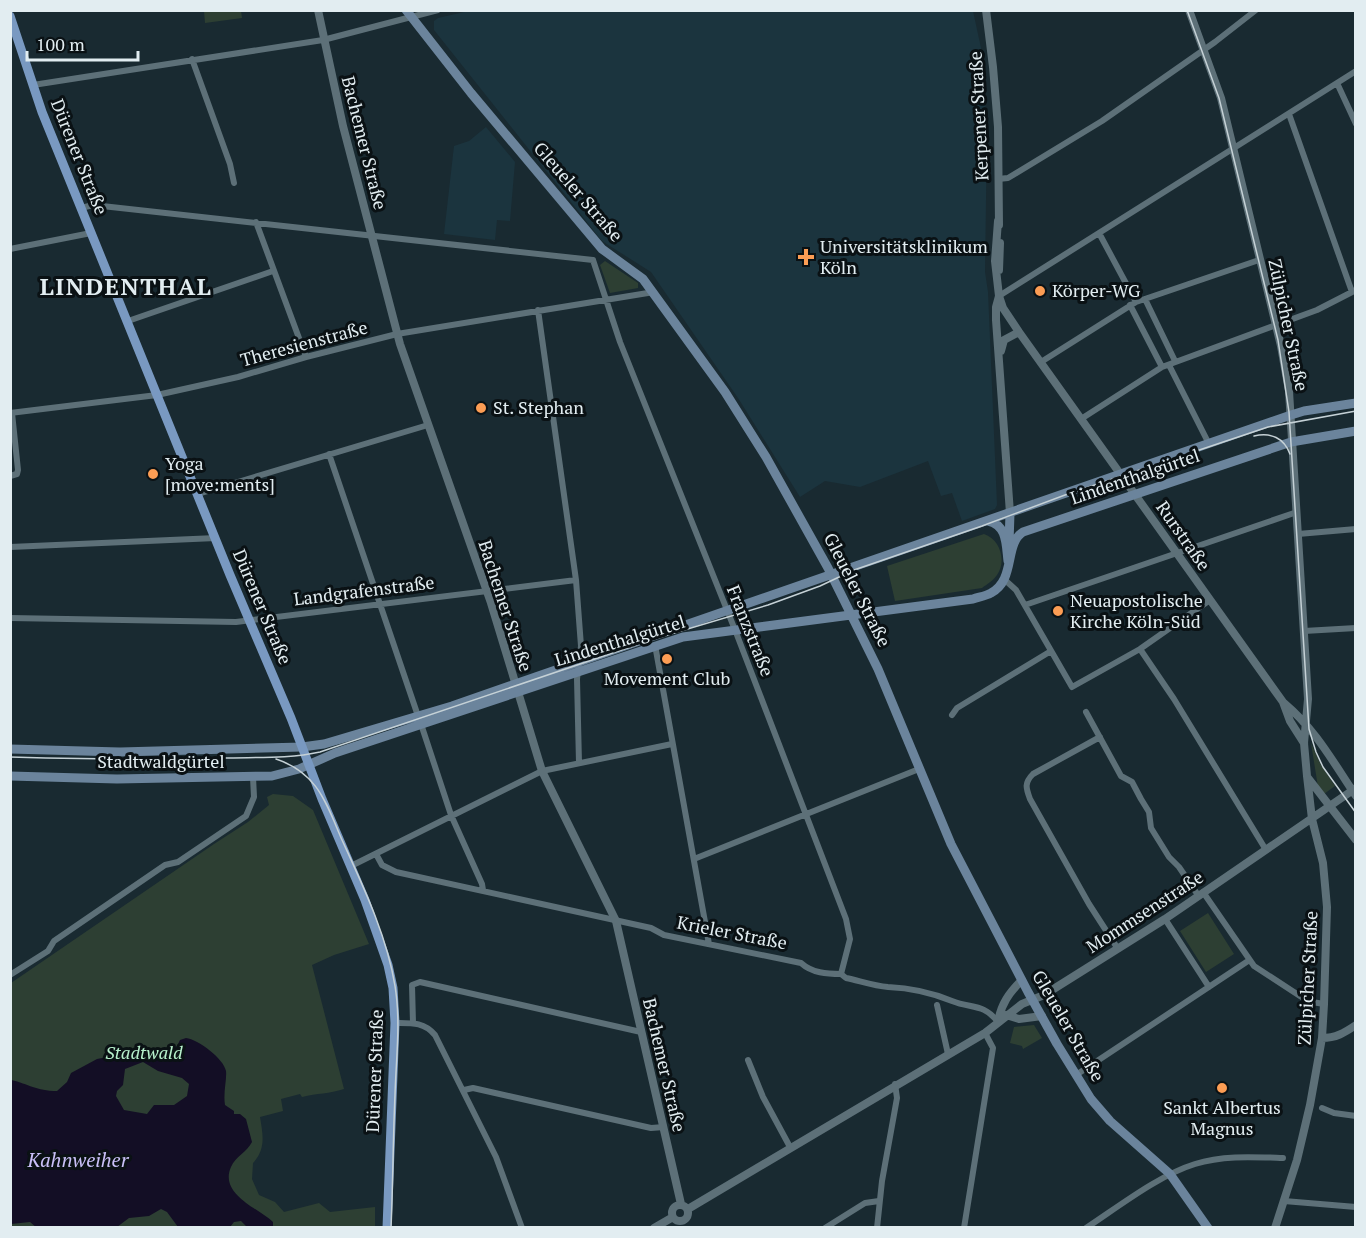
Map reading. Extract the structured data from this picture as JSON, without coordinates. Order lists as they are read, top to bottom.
{
  "streets": {
    "main road": [
      "Dürener Straße",
      "Gleueler Straße",
      "Lindenthalgürtel",
      "Stadtwaldgürtel"
    ],
    "street": [
      "Kerpener Straße",
      "Bachemer Straße",
      "Zülpicher Straße",
      "Theresienstraße",
      "Rurstraße",
      "Landgrafenstraße",
      "Franzstraße",
      "Mommsenstraße",
      "Krieler Straße"
    ]
  },
  "crossings": [
    ["Kerpener Straße", "Lindenthalgürtel"],
    ["Kerpener Straße", "Rurstraße"],
    ["Bachemer Straße", "Theresienstraße"],
    ["Bachemer Straße", "Lindenthalgürtel"],
    ["Bachemer Straße", "Landgrafenstraße"],
    ["Bachemer Straße", "Mommsenstraße"],
    ["Bachemer Straße", "Krieler Straße"],
    ["Dürener Straße", "Theresienstraße"],
    ["Dürener Straße", "Lindenthalgürtel"],
    ["Dürener Straße", "Landgrafenstraße"],
    ["Dürener Straße", "Stadtwaldgürtel"],
    ["Gleueler Straße", "Theresienstraße"],
    ["Gleueler Straße", "Lindenthalgürtel"],
    ["Gleueler Straße", "Mommsenstraße"],
    ["Zülpicher Straße", "Lindenthalgürtel"],
    ["Zülpicher Straße", "Rurstraße"],
    ["Zülpicher Straße", "Mommsenstraße"],
    ["Theresienstraße", "Franzstraße"],
    ["Lindenthalgürtel", "Rurstraße"],
    ["Lindenthalgürtel", "Franzstraße"],
    ["Lindenthalgürtel", "Stadtwaldgürtel"],
    ["Franzstraße", "Krieler Straße"],
    ["Mommsenstraße", "Krieler Straße"]
  ],
  "districts": ["LINDENTHAL"],
  "water": ["Kahnweiher"],
  "parks": ["Stadtwald"],
  "places": {
    "health": ["Universitätsklinikum Köln"],
    "other": [
      "Körper-WG",
      "St. Stephan",
      "Yoga [move:ments]",
      "Neuapostolische Kirche Köln-Süd",
      "Movement Club",
      "Sankt Albertus Magnus"
    ]
  },
  "scale_bar": "100 m"
}
